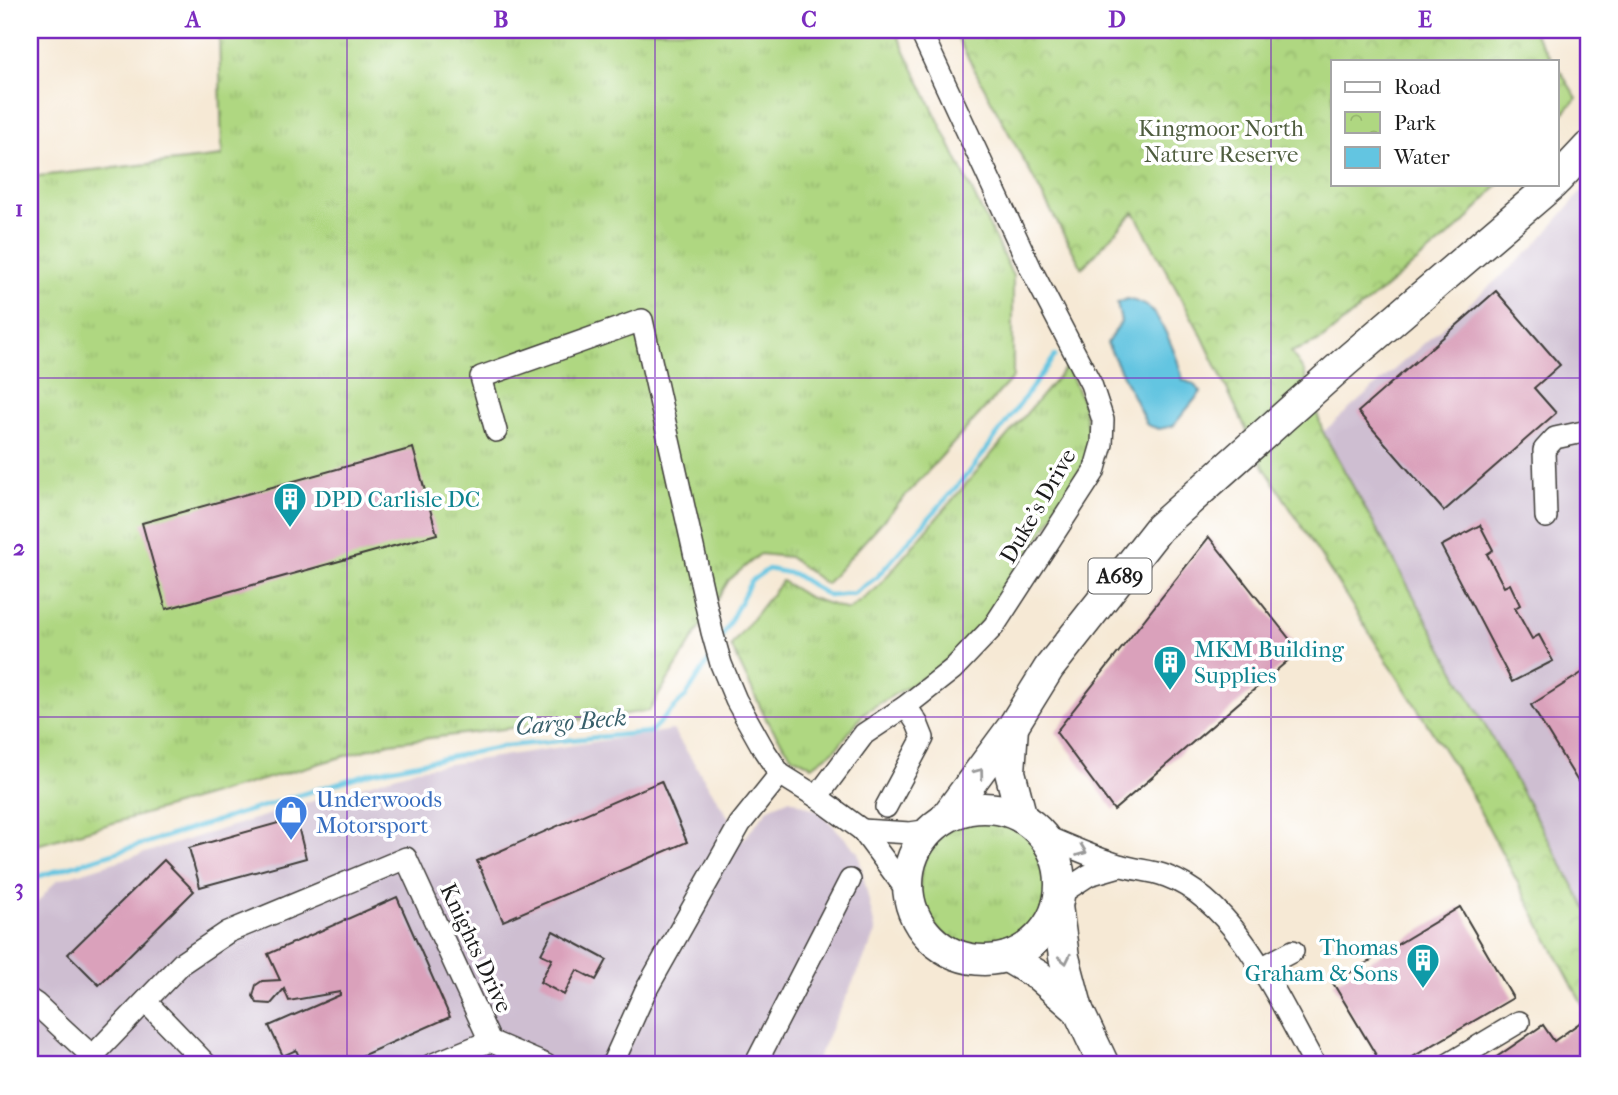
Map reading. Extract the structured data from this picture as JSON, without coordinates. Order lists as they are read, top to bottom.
{
  "streets": {
    "highway": ["A689"],
    "street": ["Duke's Drive", "Knights Drive"]
  },
  "water": ["Cargo Beck"],
  "parks": ["Kingmoor North Nature Reserve"],
  "places": {
    "building": ["DPD Carlisle DC", "MKM Building Supplies", "Thomas Graham & Sons"],
    "shop": ["Underwoods Motorsport"]
  },
  "legend": ["Road", "Park", "Water"],
  "grid": {
    "columns": [
      "A",
      "B",
      "C",
      "D",
      "E"
    ],
    "rows": ["1", "2", "3"]
  }
}
